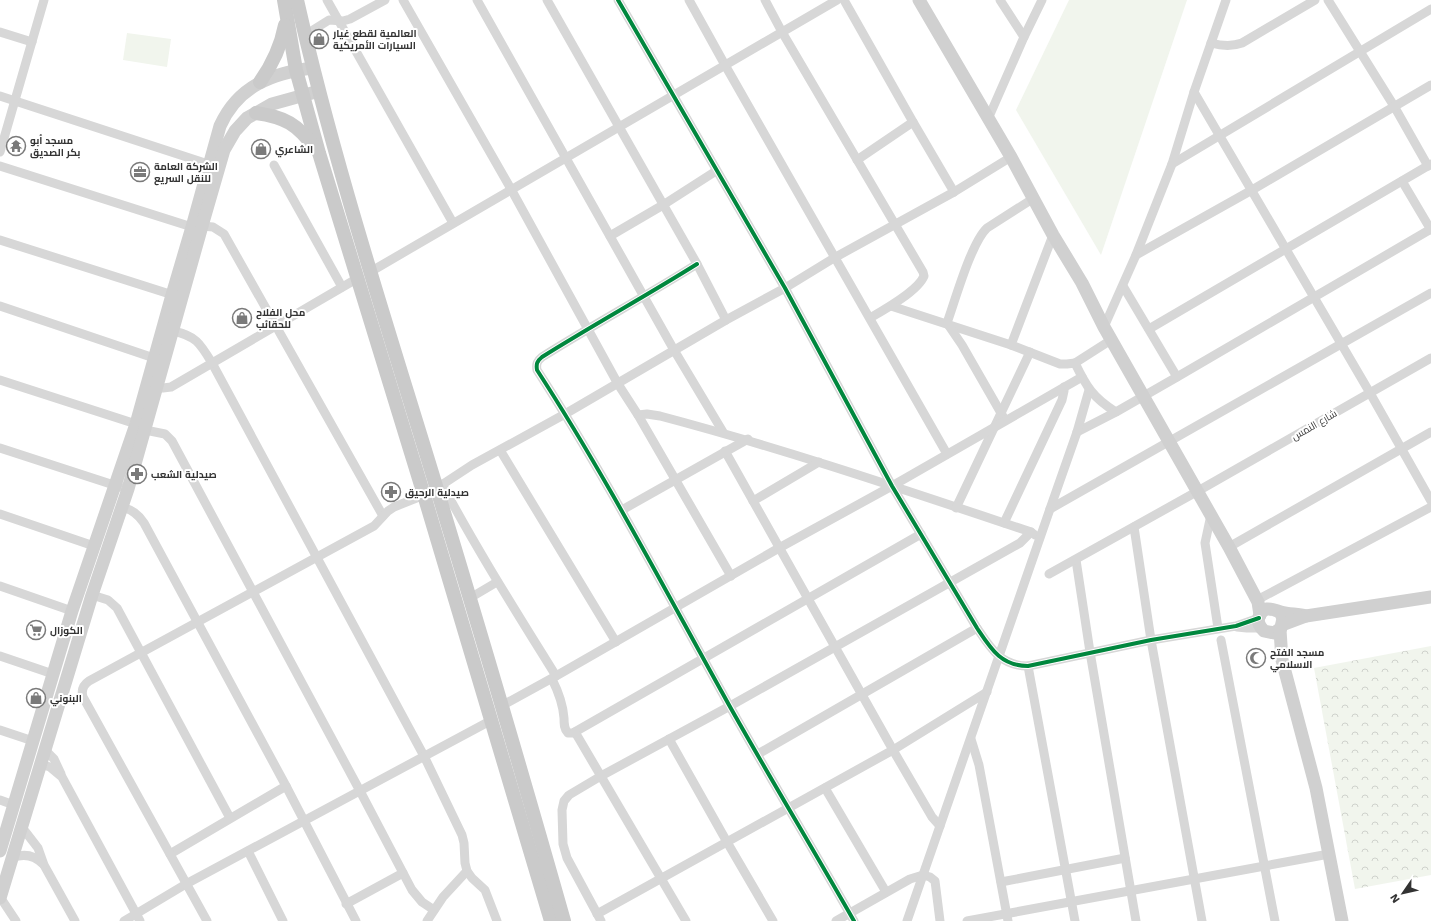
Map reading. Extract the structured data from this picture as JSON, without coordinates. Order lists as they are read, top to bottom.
{
  "streets": {
    "street": ["شارع النمس"]
  },
  "places": {
    "shop": [
      "العالمية لقطع غيار السيارات الأمريكية",
      "الشاعري",
      "محل الفلاح للحقائب",
      "البنوني"
    ],
    "temple": ["مسجد أبو بكر الصديق"],
    "office": ["الشركة العامة للنقل السريع"],
    "pharmacy": ["صيدلية الشعب", "صيدلية الرحيق"],
    "supermarket": ["الكوزال"],
    "mosque": ["مسجد الفتح الاسلامي"]
  },
  "north": "bottom left"
}
